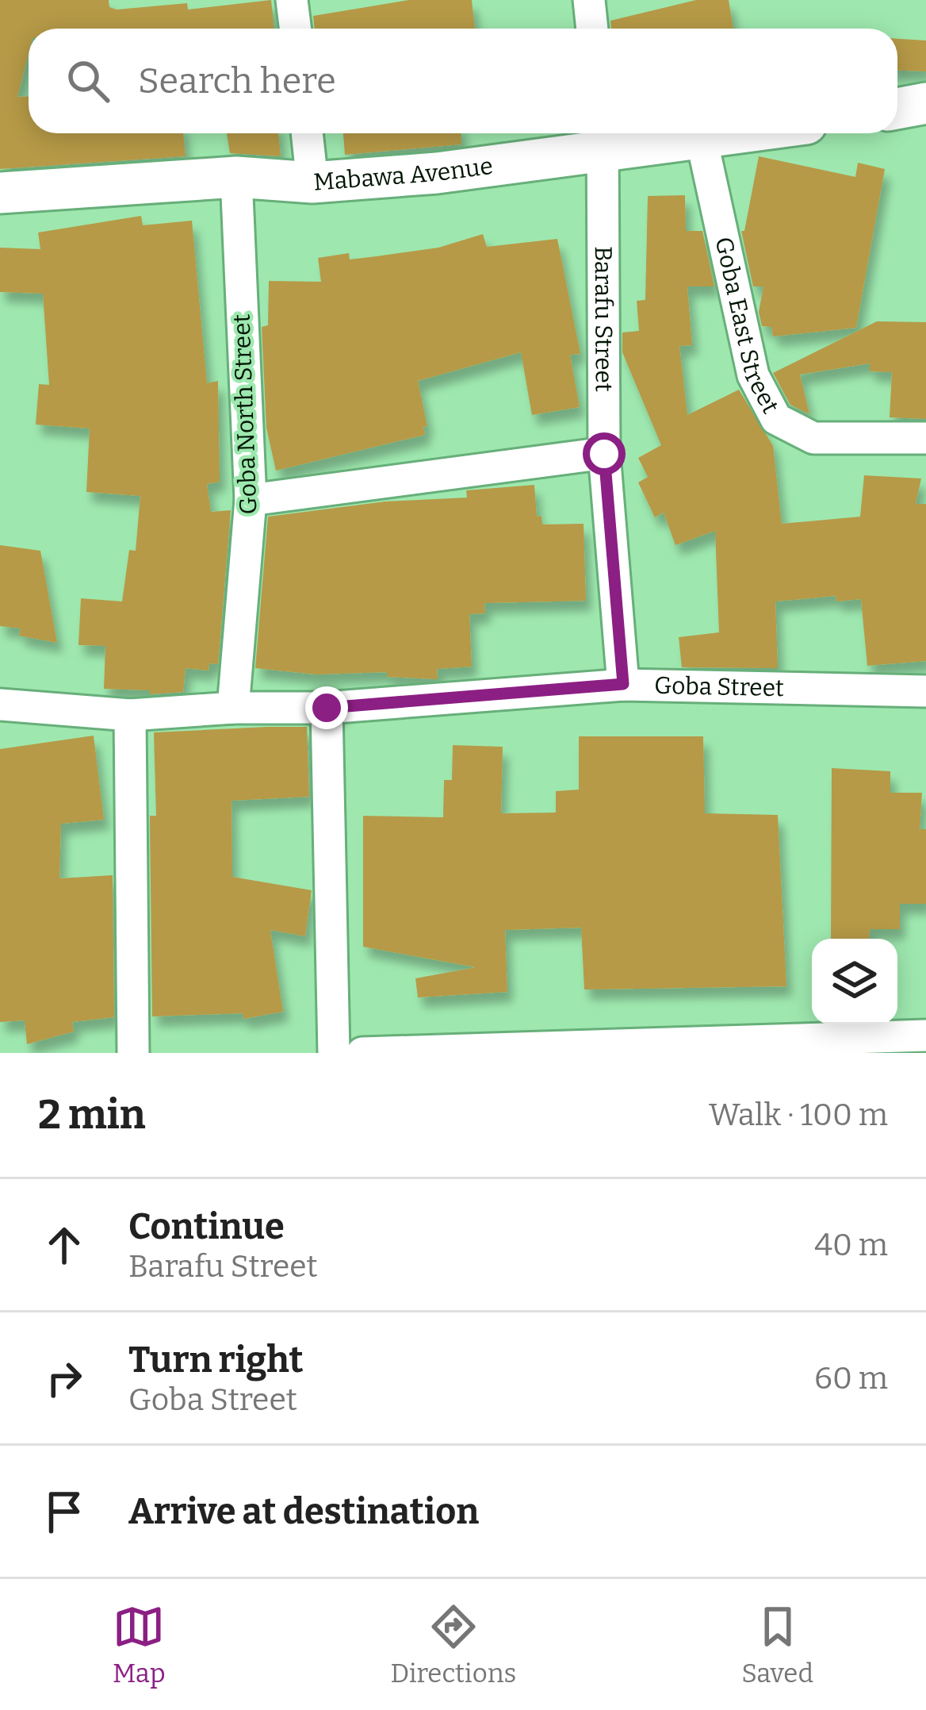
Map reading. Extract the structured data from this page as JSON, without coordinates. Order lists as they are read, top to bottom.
{
  "streets": {
    "street": [
      "Mabawa Avenue",
      "Barafu Street",
      "Goba East Street",
      "Goba North Street",
      "Goba Street"
    ]
  },
  "crossings": [
    ["Mabawa Avenue", "Barafu Street"],
    ["Mabawa Avenue", "Goba East Street"],
    ["Mabawa Avenue", "Goba North Street"],
    ["Barafu Street", "Goba Street"],
    ["Goba North Street", "Goba Street"]
  ],
  "page": {
    "search": "Search here",
    "heading": ["2 min", "Walk · 100 m"],
    "list": [
      ["Continue", "Barafu Street", "40 m"],
      ["Turn right", "Goba Street", "60 m"],
      "Arrive at destination"
    ],
    "nav": ["Map", "Directions", "Saved"]
  }
}
